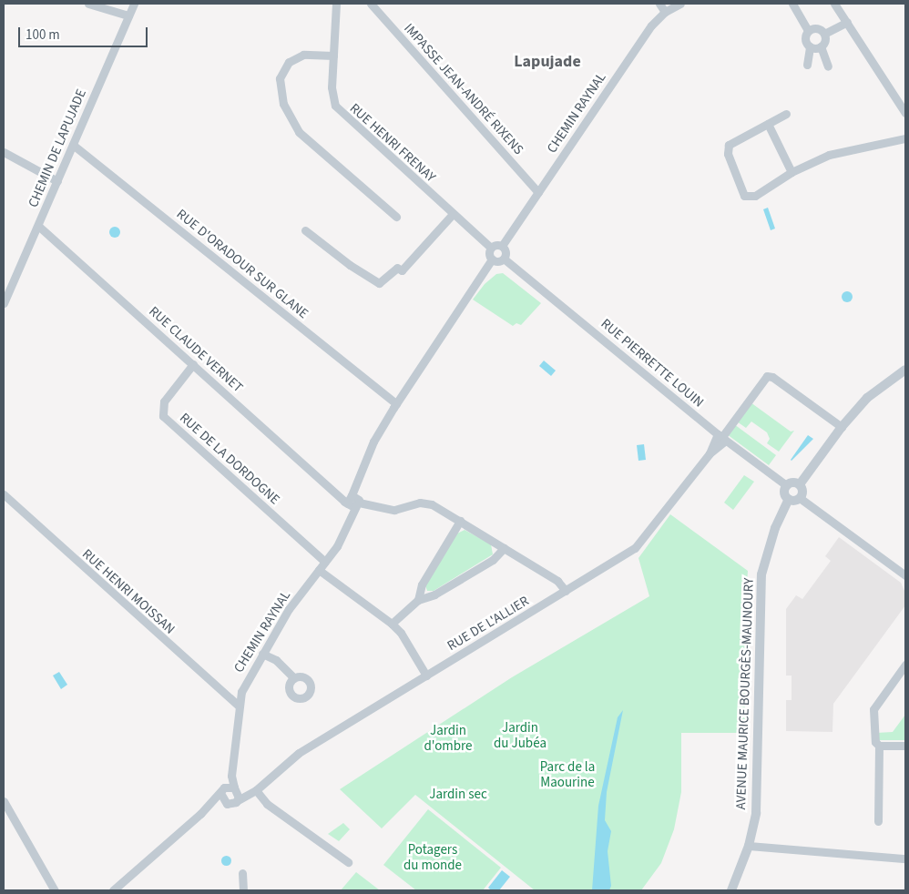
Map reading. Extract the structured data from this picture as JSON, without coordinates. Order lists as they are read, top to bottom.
{
  "streets": {
    "street": [
      "IMPASSE JEAN-ANDRÉ RIXENS",
      "CHEMIN RAYNAL",
      "RUE HENRI FRENAY",
      "CHEMIN DE LAPUJADE",
      "RUE D'ORADOUR SUR GLANE",
      "RUE CLAUDE VERNET",
      "RUE PIERRETTE LOUIN",
      "RUE DE LA DORDOGNE",
      "RUE HENRI MOISSAN",
      "RUE DE L'ALLIER",
      "AVENUE MAURICE BOURGÈS-MAUNOURY"
    ]
  },
  "crossings": [
    ["IMPASSE JEAN-ANDRÉ RIXENS", "CHEMIN RAYNAL"],
    ["CHEMIN RAYNAL", "RUE HENRI FRENAY"],
    ["CHEMIN RAYNAL", "RUE D'ORADOUR SUR GLANE"],
    ["CHEMIN RAYNAL", "RUE CLAUDE VERNET"],
    ["CHEMIN RAYNAL", "RUE PIERRETTE LOUIN"],
    ["CHEMIN RAYNAL", "RUE DE LA DORDOGNE"],
    ["CHEMIN RAYNAL", "RUE HENRI MOISSAN"],
    ["CHEMIN RAYNAL", "RUE DE L'ALLIER"],
    ["RUE HENRI FRENAY", "RUE PIERRETTE LOUIN"],
    ["CHEMIN DE LAPUJADE", "RUE D'ORADOUR SUR GLANE"],
    ["CHEMIN DE LAPUJADE", "RUE CLAUDE VERNET"],
    ["RUE CLAUDE VERNET", "RUE DE LA DORDOGNE"],
    ["RUE CLAUDE VERNET", "RUE DE L'ALLIER"],
    ["RUE PIERRETTE LOUIN", "RUE DE L'ALLIER"],
    ["RUE PIERRETTE LOUIN", "AVENUE MAURICE BOURGÈS-MAUNOURY"]
  ],
  "districts": ["Lapujade"],
  "parks": [
    "Jardin du Jubéa",
    "Jardin d'ombre",
    "Parc de la Maourine",
    "Jardin sec",
    "Potagers du monde"
  ],
  "scale_bar": "100 m"
}
